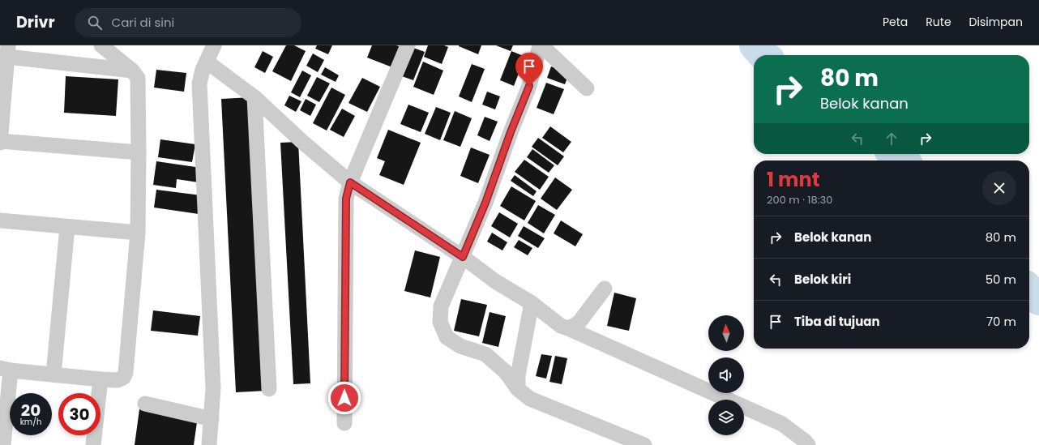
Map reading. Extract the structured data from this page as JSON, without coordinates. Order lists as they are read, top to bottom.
{
  "north": "top",
  "page": {
    "header": "Drivr",
    "search": "Cari di sini",
    "nav": ["Peta", "Rute", "Disimpan"],
    "turn": ["80 m", "Belok kanan"],
    "heading": ["1 mnt", "200 m · 18:30"],
    "list": [
      {
        "name": "Belok kanan",
        "value": "80 m"
      },
      {
        "name": "Belok kiri",
        "value": "50 m"
      },
      {
        "name": "Tiba di tujuan",
        "value": "70 m"
      }
    ],
    "speed": "20 km/h",
    "limit": "30"
  }
}
